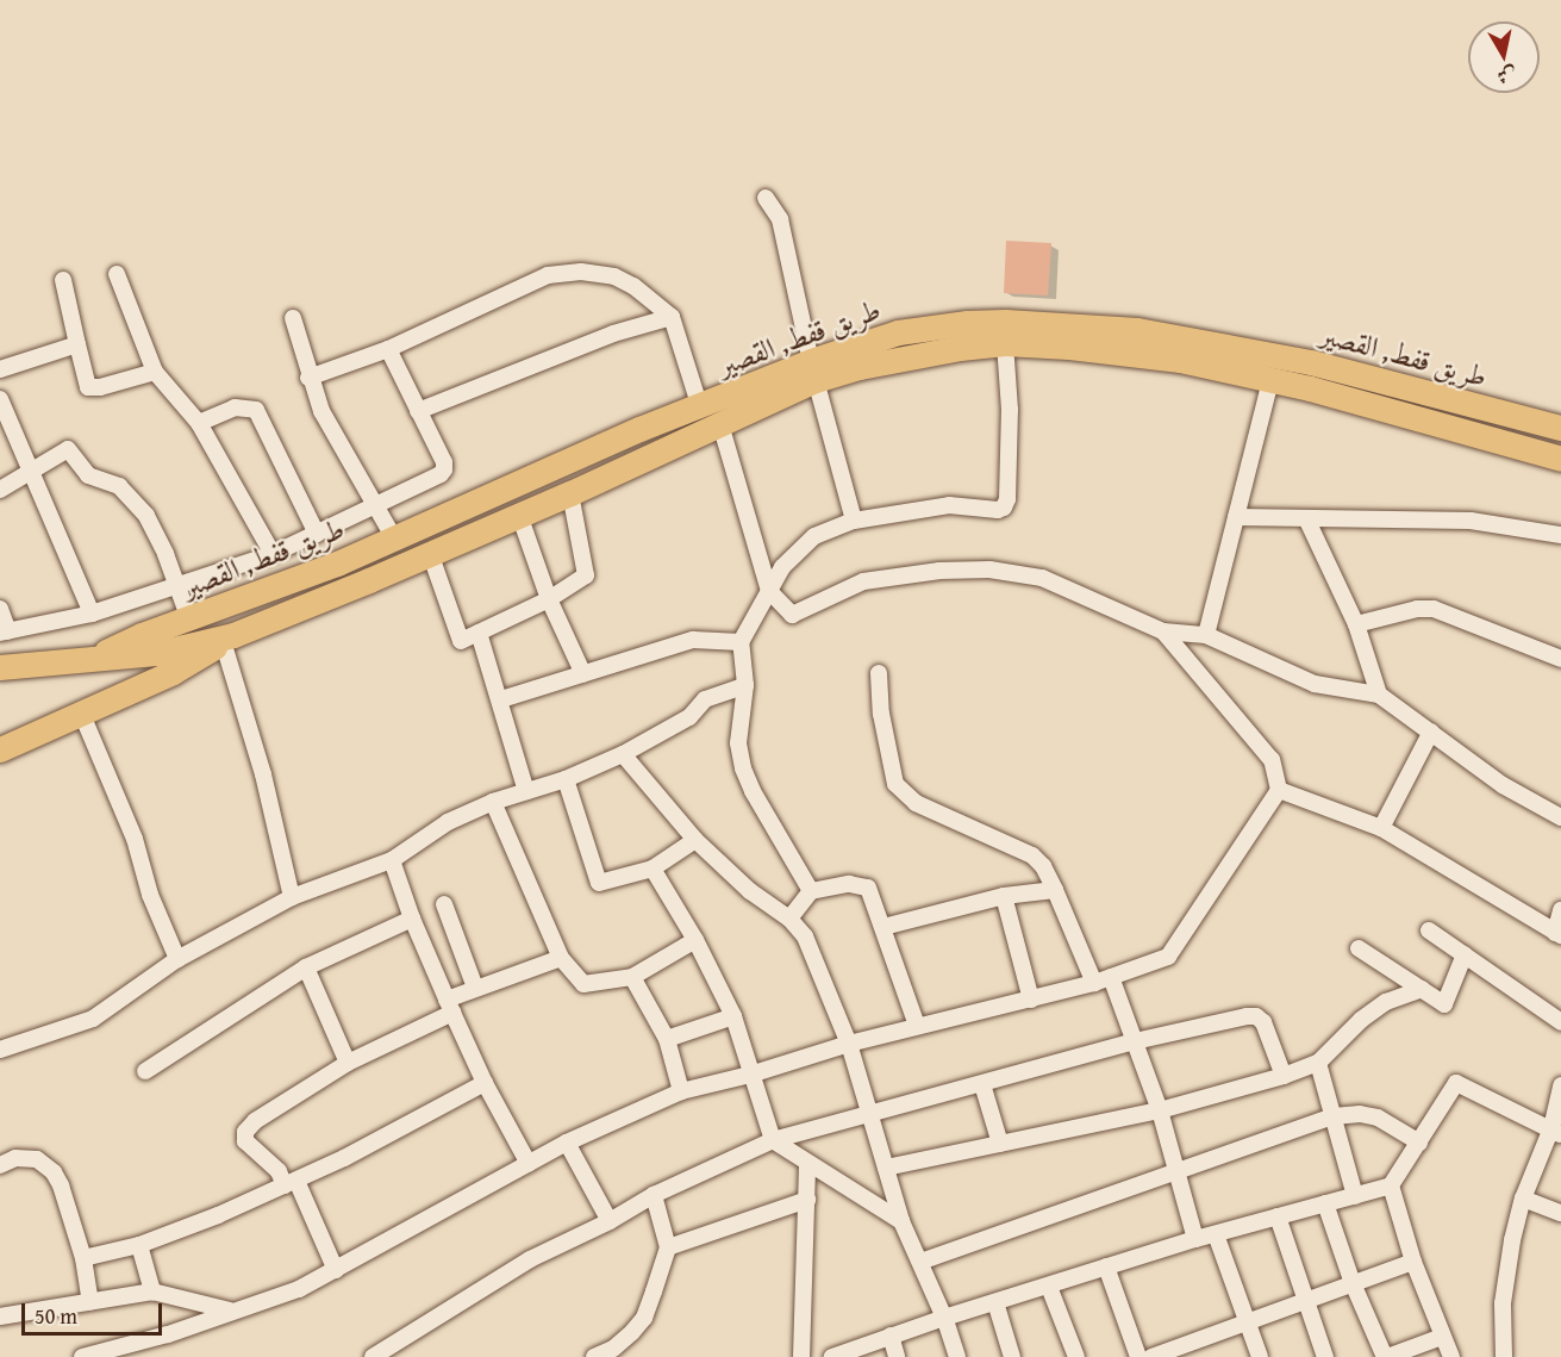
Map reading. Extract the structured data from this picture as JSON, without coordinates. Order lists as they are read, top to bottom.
{
  "streets": {
    "main road": ["طريق قفط, القصير"]
  },
  "scale_bar": "50 m",
  "north": "bottom"
}
